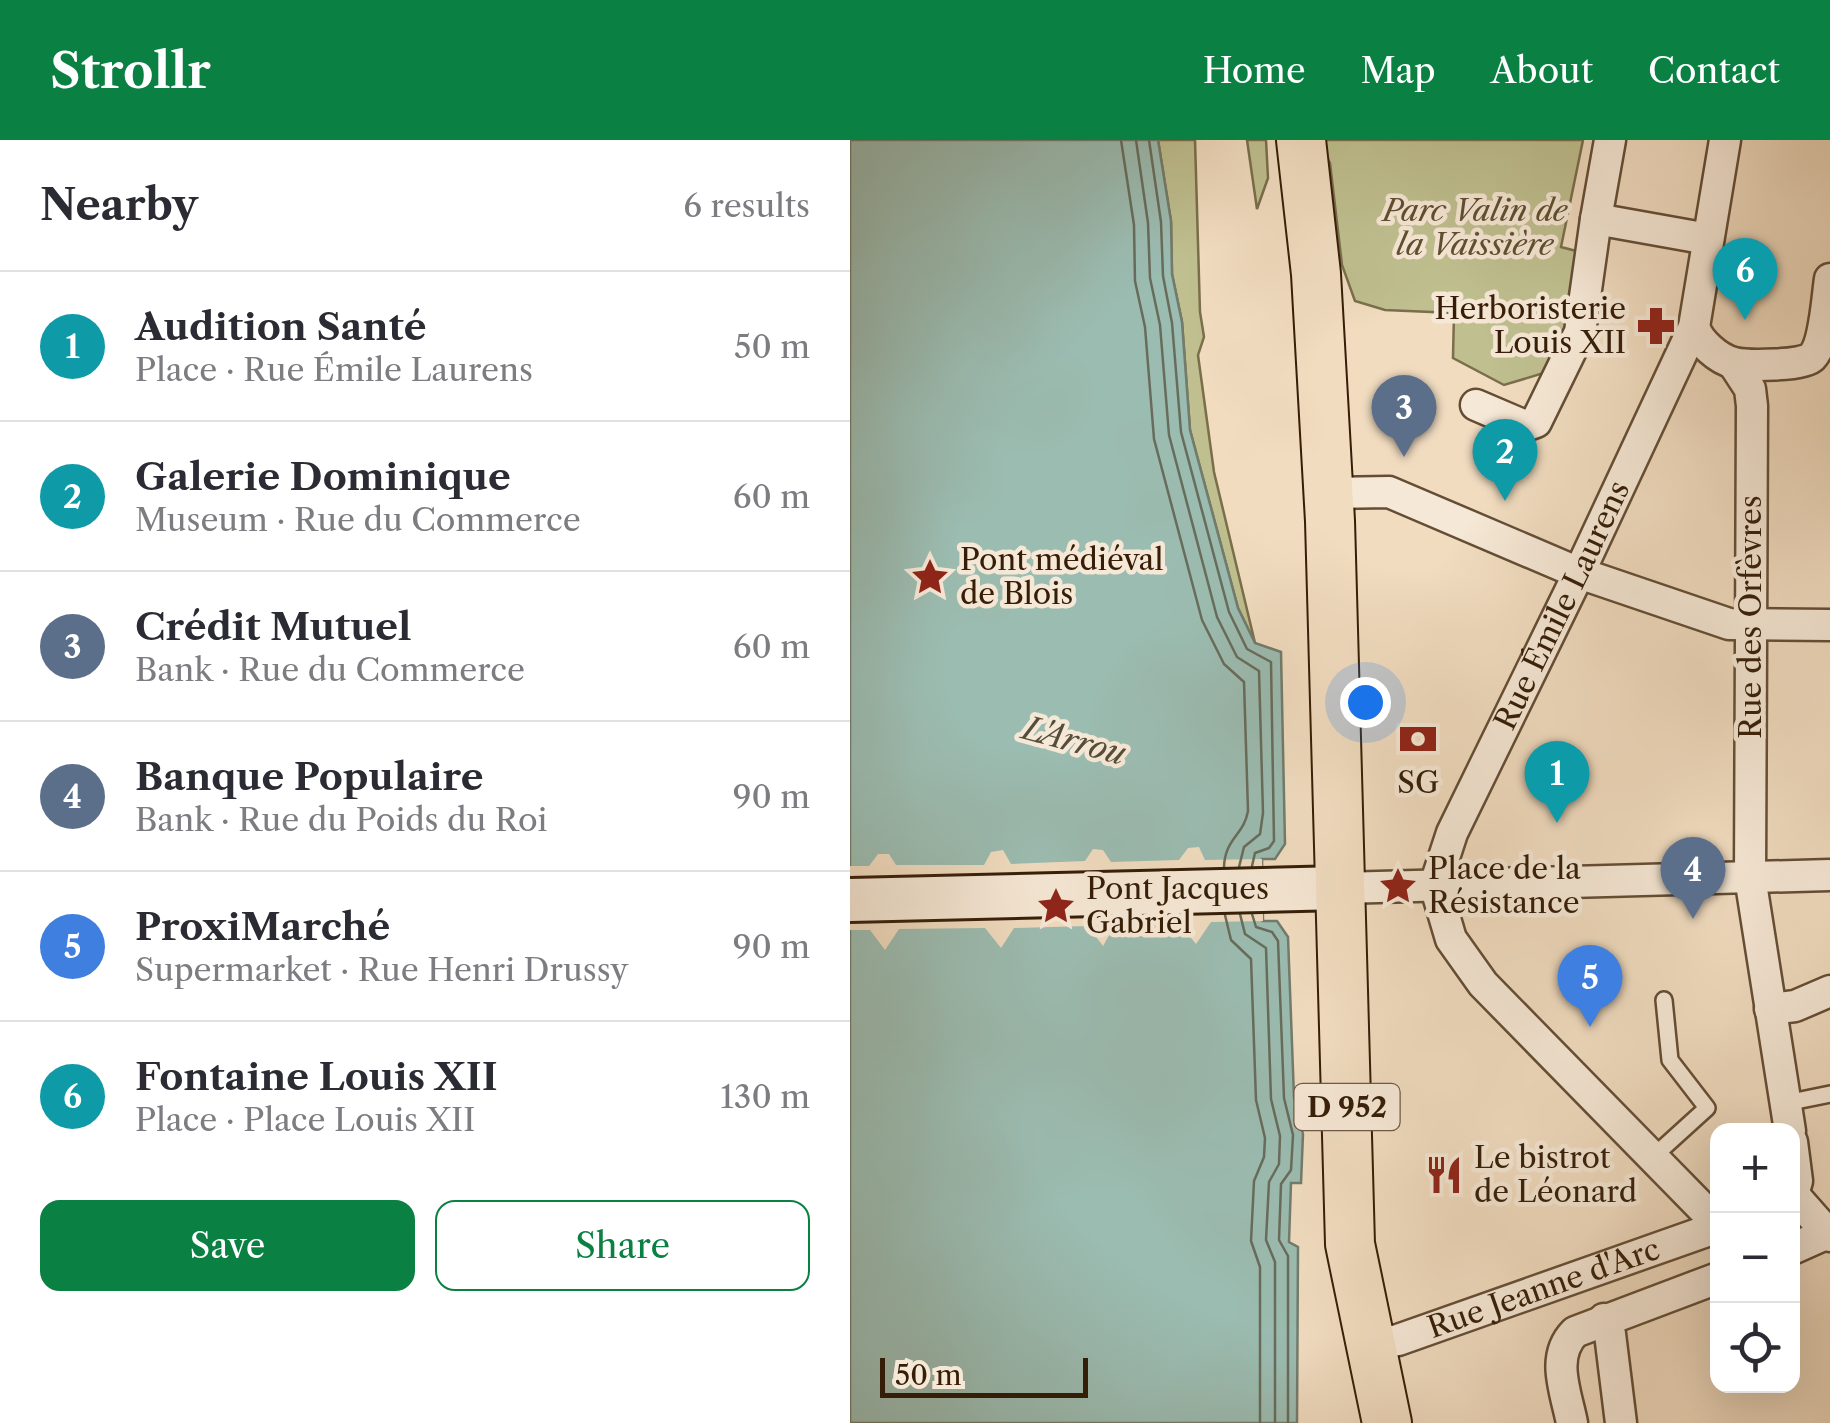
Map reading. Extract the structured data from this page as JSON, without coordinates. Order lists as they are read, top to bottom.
{
  "streets": {
    "main road": ["D 952"],
    "street": ["Rue Émile Laurens", "Rue des Orfèvres", "Rue Jeanne d'Arc"]
  },
  "crossings": [
    ["D 952", "Rue Jeanne d'Arc"]
  ],
  "water": ["L'Arrou"],
  "parks": ["Parc Valin de la Vaissière"],
  "places": {
    "pharmacy": ["Herboristerie Louis XII"],
    "place": ["Pont médiéval de Blois", "Place de la Résistance", "Pont Jacques Gabriel"],
    "bank": ["SG"],
    "restaurant": ["Le bistrot de Léonard"]
  },
  "scale_bar": "50 m",
  "page": {
    "header": "Strollr",
    "nav": [
      "Home",
      "Map",
      "About",
      "Contact"
    ],
    "heading": ["Nearby", "6 results"],
    "pins": [
      "6",
      "3",
      "2",
      "1",
      "4",
      "5"
    ],
    "list": [
      {
        "mark": "1",
        "name": "Audition Santé",
        "note": "Place · Rue Émile Laurens",
        "value": "50 m"
      },
      {
        "mark": "2",
        "name": "Galerie Dominique",
        "note": "Museum · Rue du Commerce",
        "value": "60 m"
      },
      {
        "mark": "3",
        "name": "Crédit Mutuel",
        "note": "Bank · Rue du Commerce",
        "value": "60 m"
      },
      {
        "mark": "4",
        "name": "Banque Populaire",
        "note": "Bank · Rue du Poids du Roi",
        "value": "90 m"
      },
      {
        "mark": "5",
        "name": "ProxiMarché",
        "note": "Supermarket · Rue Henri Drussy",
        "value": "90 m"
      },
      {
        "mark": "6",
        "name": "Fontaine Louis XII",
        "note": "Place · Place Louis XII",
        "value": "130 m"
      }
    ],
    "map_buttons": ["+", "−"],
    "buttons": ["Save", "Share"],
    "scale": "50 m"
  }
}
